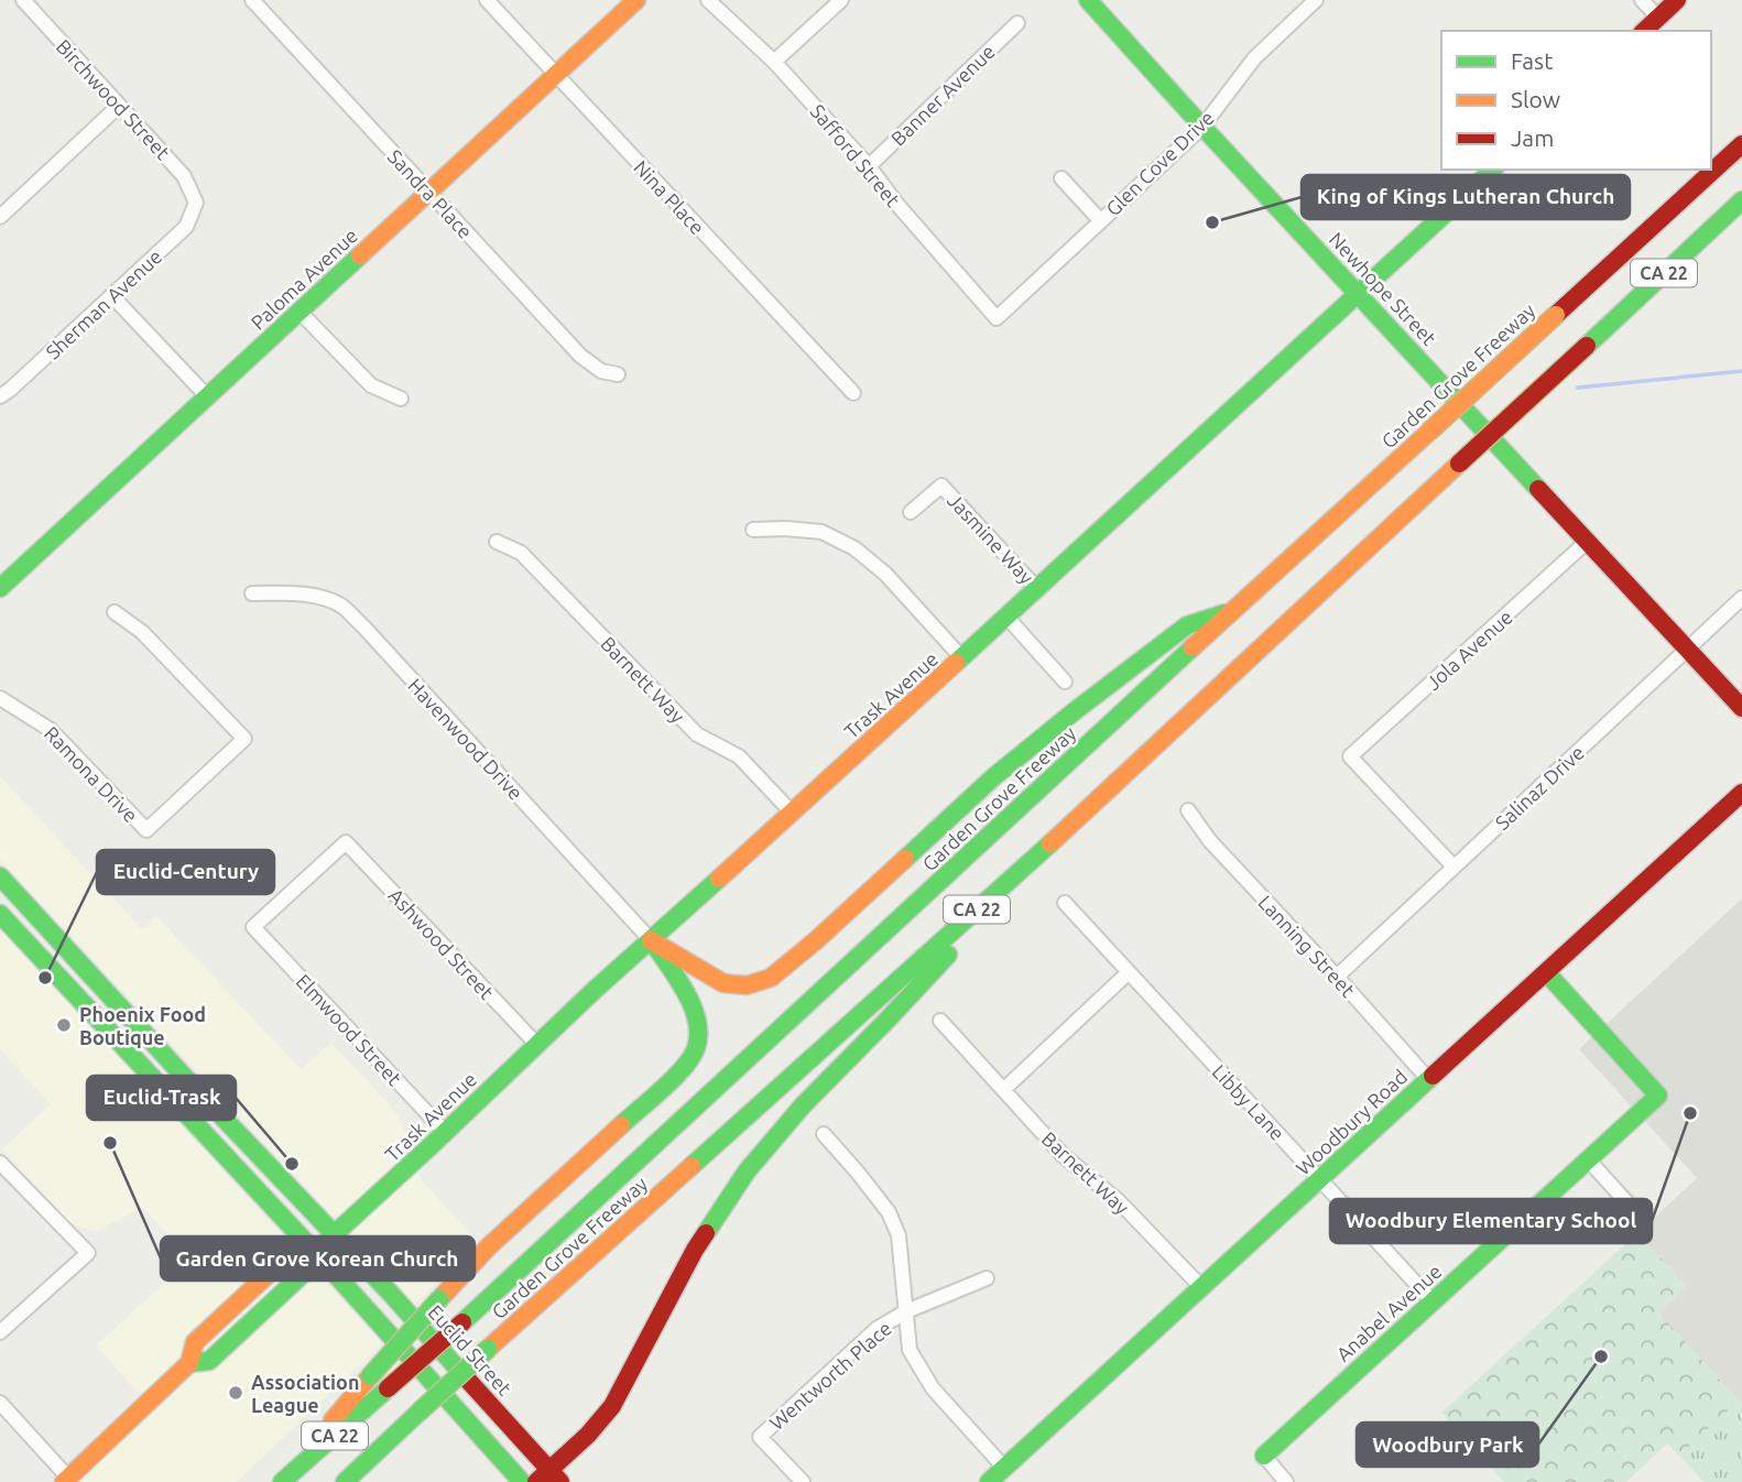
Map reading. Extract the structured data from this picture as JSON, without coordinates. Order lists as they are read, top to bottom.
{
  "streets": {
    "main road": [
      "CA 22",
      "Paloma Avenue",
      "Newhope Street",
      "Garden Grove Freeway",
      "Trask Avenue",
      "Woodbury Road",
      "Anabel Avenue",
      "Euclid Street"
    ],
    "street": [
      "Banner Avenue",
      "Birchwood Street",
      "Safford Street",
      "Glen Cove Drive",
      "Sandra Place",
      "Nina Place",
      "Sherman Avenue",
      "Jasmine Way",
      "Jola Avenue",
      "Barnett Way",
      "Havenwood Drive",
      "Ramona Drive",
      "Salinaz Drive",
      "Ashwood Street",
      "Lanning Street",
      "Elmwood Street",
      "Libby Lane",
      "Wentworth Place"
    ]
  },
  "crossings": [
    ["Banner Avenue", "Safford Street"],
    ["Birchwood Street", "Sherman Avenue"],
    ["Safford Street", "Glen Cove Drive"],
    ["Glen Cove Drive", "Newhope Street"],
    ["Sandra Place", "Paloma Avenue"],
    ["Nina Place", "Paloma Avenue"],
    ["Newhope Street", "Jola Avenue"],
    ["Newhope Street", "Trask Avenue"],
    ["Newhope Street", "Salinaz Drive"],
    ["Jasmine Way", "Trask Avenue"],
    ["Jola Avenue", "Salinaz Drive"],
    ["Barnett Way", "Trask Avenue"],
    ["Barnett Way", "Woodbury Road"],
    ["Trask Avenue", "Havenwood Drive"],
    ["Trask Avenue", "Ashwood Street"],
    ["Trask Avenue", "Elmwood Street"],
    ["Trask Avenue", "Euclid Street"],
    ["Salinaz Drive", "Lanning Street"],
    ["Ashwood Street", "Elmwood Street"],
    ["Lanning Street", "Woodbury Road"],
    ["Libby Lane", "Woodbury Road"],
    ["Libby Lane", "Anabel Avenue"],
    ["Woodbury Road", "Anabel Avenue"]
  ],
  "places": [
    "King of Kings Lutheran Church",
    "Euclid-Century",
    "Phoenix Food Boutique",
    "Woodbury Elementary School",
    "Garden Grove Korean Church",
    "Euclid-Trask",
    "Woodbury Park",
    "Association League"
  ],
  "legend": ["Fast", "Slow", "Jam"]
}
